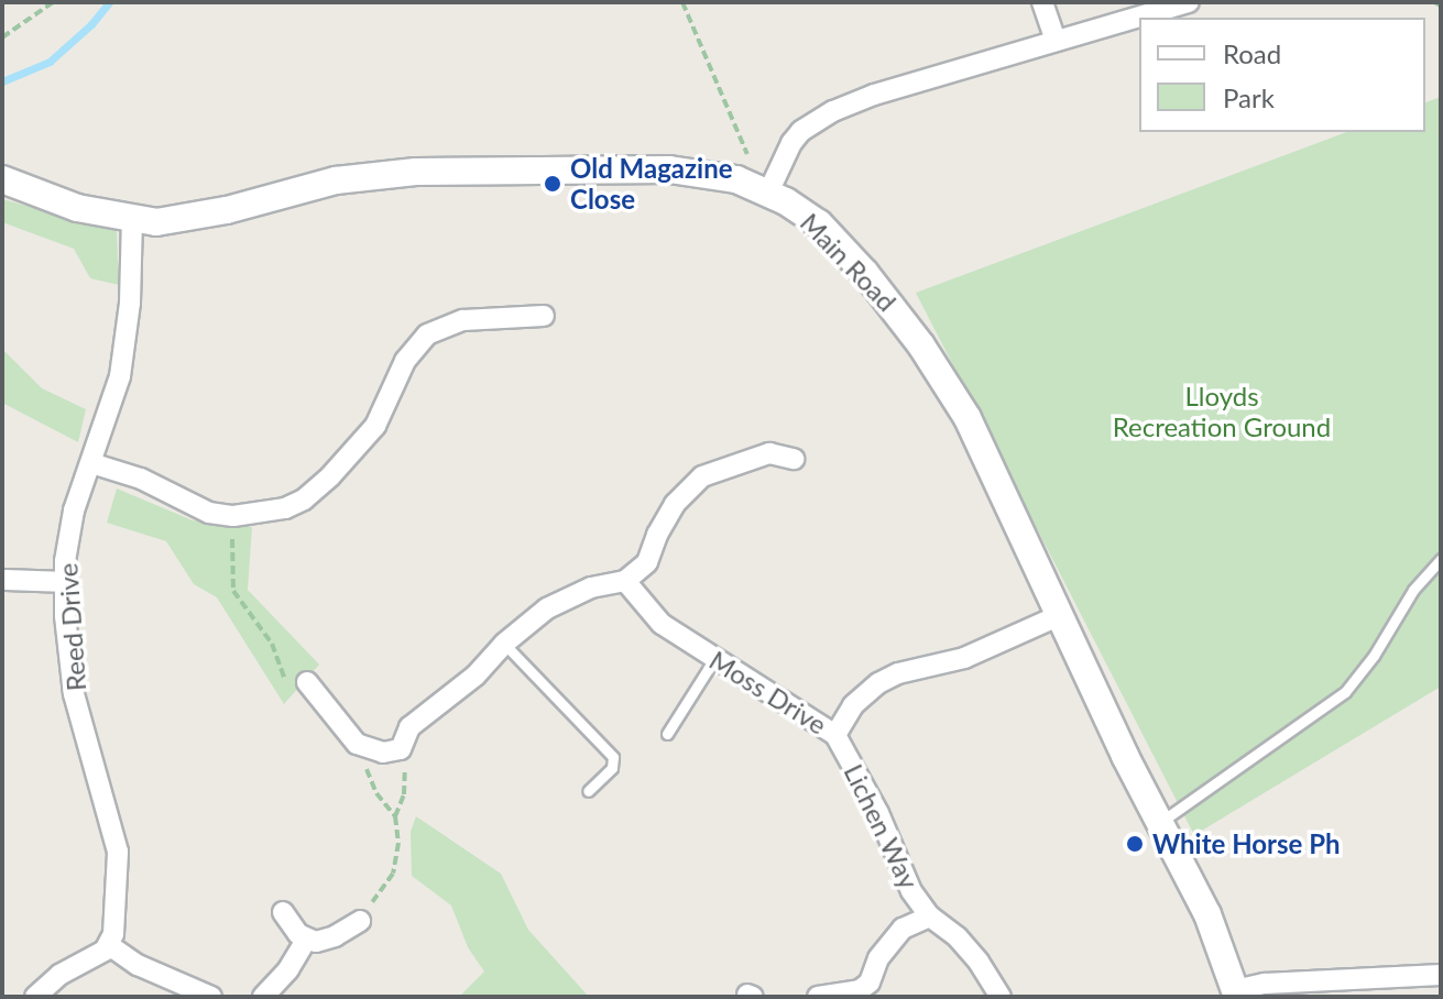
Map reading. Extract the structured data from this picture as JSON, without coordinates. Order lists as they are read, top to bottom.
{
  "streets": {
    "street": [
      "Main Road",
      "Reed Drive",
      "Moss Drive",
      "Lichen Way"
    ]
  },
  "crossings": [
    ["Main Road", "Reed Drive"],
    ["Main Road", "Moss Drive"],
    ["Moss Drive", "Lichen Way"]
  ],
  "parks": ["Lloyds Recreation Ground"],
  "places": ["Old Magazine Close", "White Horse Ph"],
  "legend": ["Road", "Park"]
}
